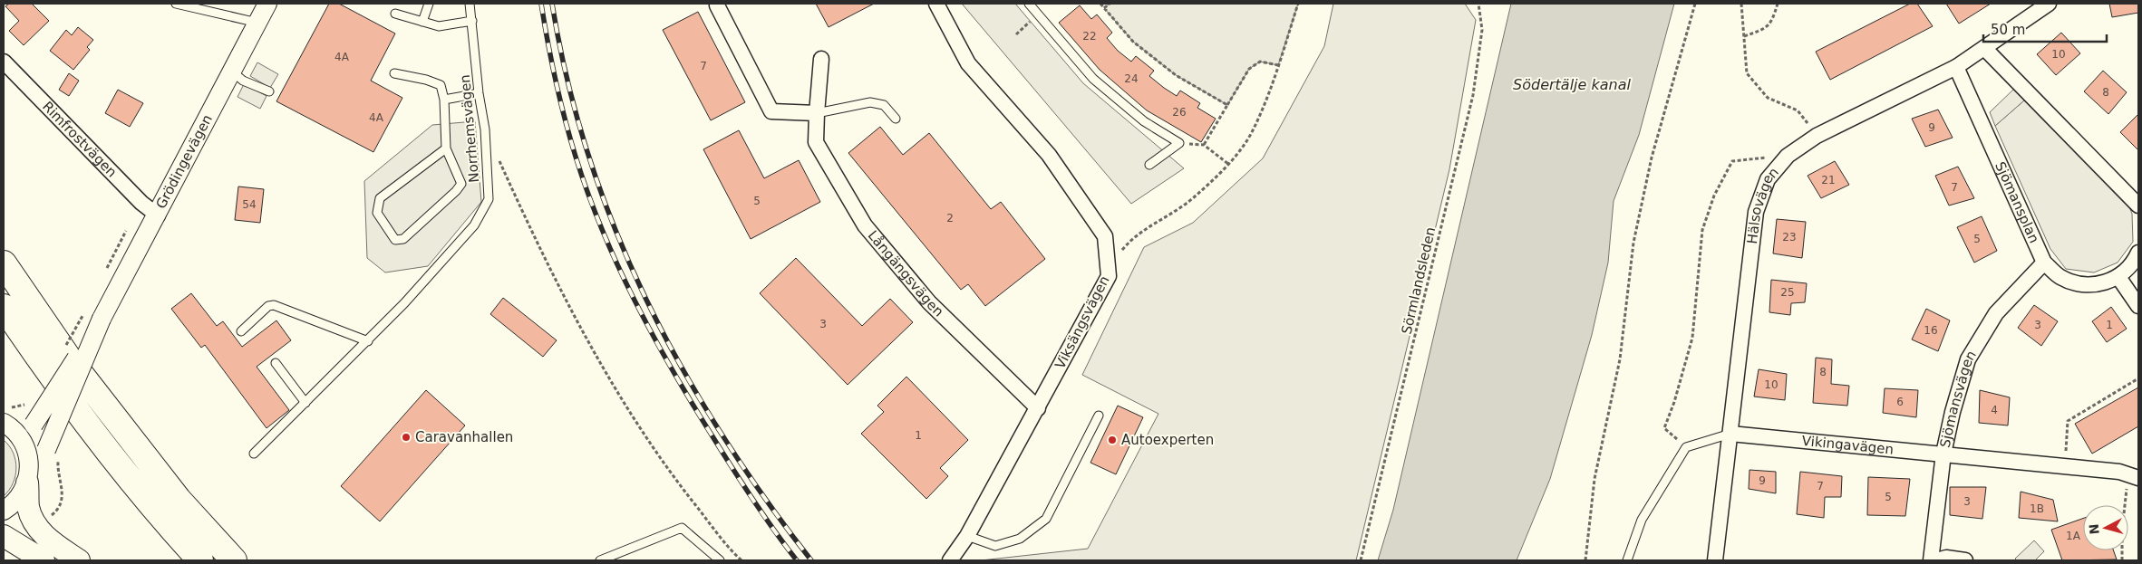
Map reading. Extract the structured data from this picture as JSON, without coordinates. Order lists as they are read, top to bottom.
{
  "streets": {
    "street": [
      "Rimfrostvägen",
      "Grödingevägen",
      "Sjömansplan",
      "Hälsovägen",
      "Långängsvägen",
      "Viksängsvägen",
      "Sjömansvägen",
      "Vikingavägen"
    ],
    "lane": ["Norrhemsvägen"],
    "path": ["Sörmlandsleden"]
  },
  "crossings": [
    ["Rimfrostvägen", "Grödingevägen"],
    ["Sjömansplan", "Hälsovägen"],
    ["Sjömansplan", "Sjömansvägen"],
    ["Hälsovägen", "Vikingavägen"],
    ["Långängsvägen", "Viksängsvägen"],
    ["Sjömansvägen", "Vikingavägen"]
  ],
  "water": ["Södertälje kanal"],
  "places": ["Caravanhallen", "Autoexperten"],
  "house_numbers": [
    "22",
    "10",
    "4A",
    "7",
    "24",
    "8",
    "26",
    "4A",
    "9",
    "21",
    "7",
    "5",
    "54",
    "2",
    "23",
    "5",
    "25",
    "3",
    "3",
    "1",
    "16",
    "8",
    "10",
    "6",
    "4",
    "1",
    "9",
    "7",
    "5",
    "3",
    "1B",
    "1A"
  ],
  "scale_bar": "50 m",
  "north": "left"
}
